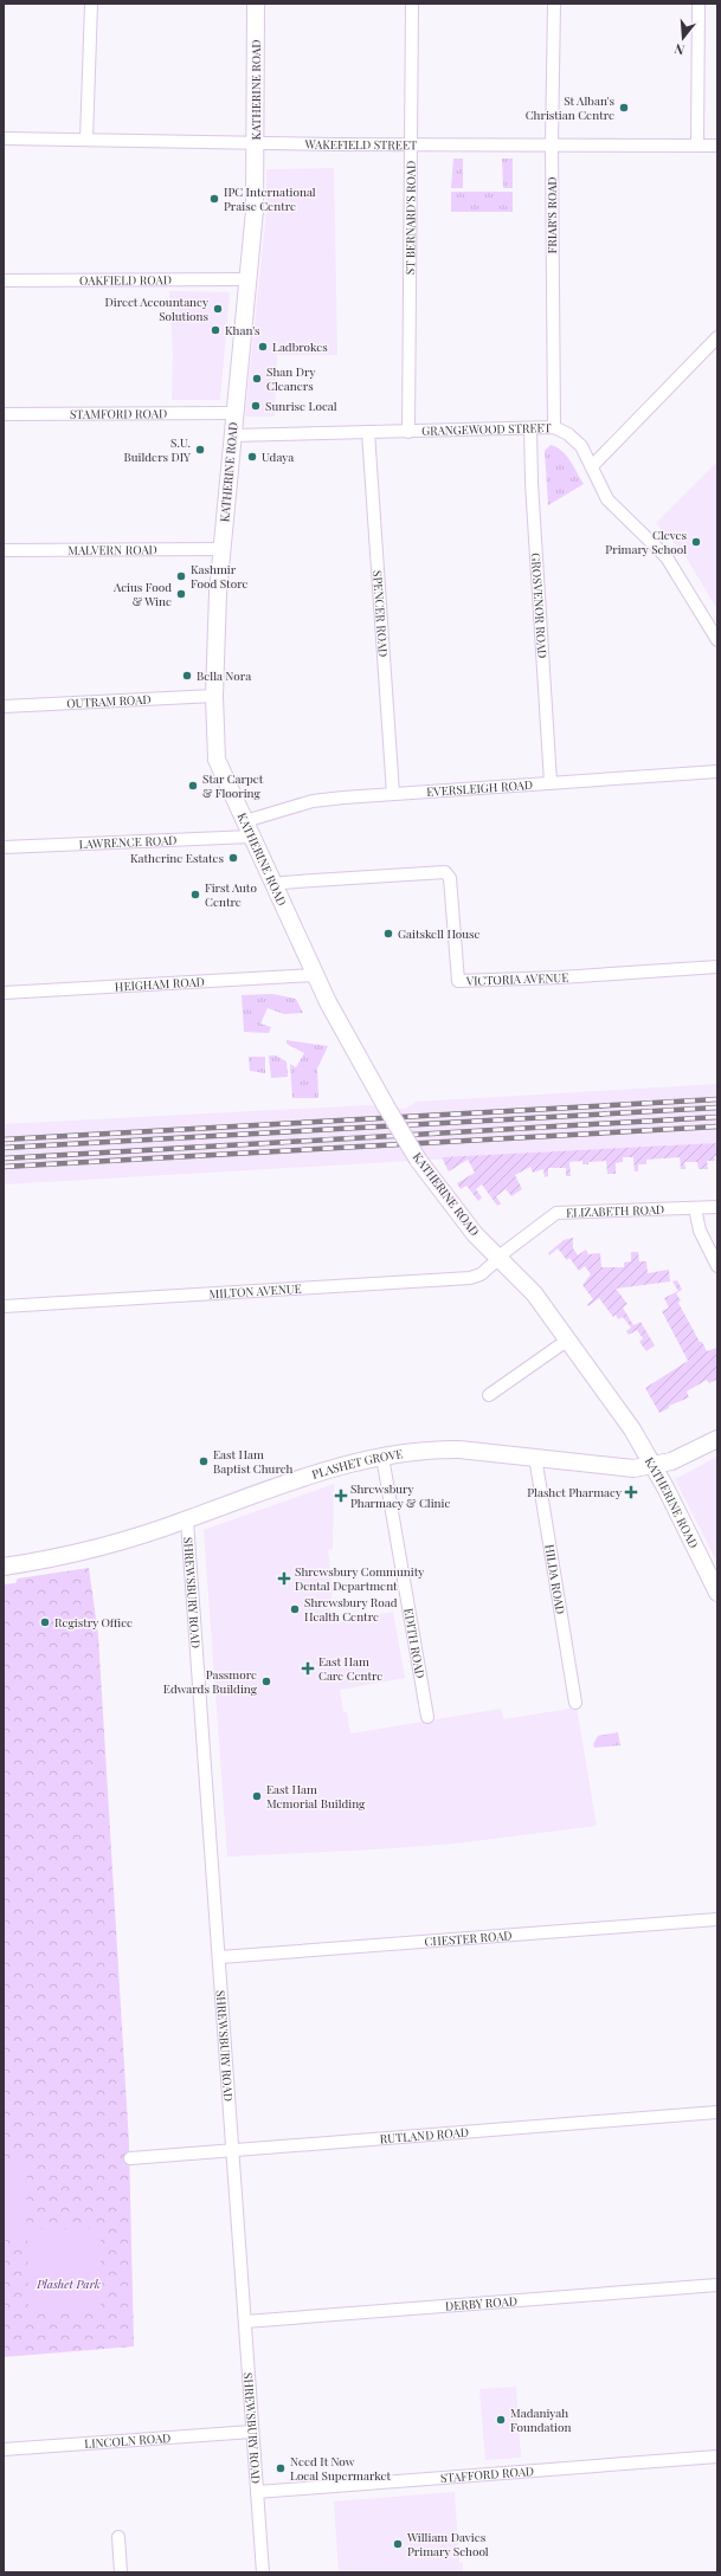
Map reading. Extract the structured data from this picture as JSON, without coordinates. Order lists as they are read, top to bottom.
{
  "streets": {
    "main road": ["KATHERINE ROAD", "PLASHET GROVE"],
    "street": [
      "WAKEFIELD STREET",
      "FRIAR'S ROAD",
      "ST BERNARD'S ROAD",
      "OAKFIELD ROAD",
      "STAMFORD ROAD",
      "GRANGEWOOD STREET",
      "MALVERN ROAD",
      "GROSVENOR ROAD",
      "SPENCER ROAD",
      "OUTRAM ROAD",
      "EVERSLEIGH ROAD",
      "LAWRENCE ROAD",
      "VICTORIA AVENUE",
      "HEIGHAM ROAD",
      "ELIZABETH ROAD",
      "MILTON AVENUE",
      "HILDA ROAD",
      "SHREWSBURY ROAD",
      "EDITH ROAD",
      "CHESTER ROAD",
      "RUTLAND ROAD",
      "DERBY ROAD",
      "LINCOLN ROAD",
      "STAFFORD ROAD"
    ]
  },
  "crossings": [
    ["KATHERINE ROAD", "WAKEFIELD STREET"],
    ["KATHERINE ROAD", "OAKFIELD ROAD"],
    ["KATHERINE ROAD", "STAMFORD ROAD"],
    ["KATHERINE ROAD", "GRANGEWOOD STREET"],
    ["KATHERINE ROAD", "MALVERN ROAD"],
    ["KATHERINE ROAD", "OUTRAM ROAD"],
    ["KATHERINE ROAD", "EVERSLEIGH ROAD"],
    ["KATHERINE ROAD", "LAWRENCE ROAD"],
    ["KATHERINE ROAD", "VICTORIA AVENUE"],
    ["KATHERINE ROAD", "HEIGHAM ROAD"],
    ["KATHERINE ROAD", "ELIZABETH ROAD"],
    ["KATHERINE ROAD", "MILTON AVENUE"],
    ["KATHERINE ROAD", "PLASHET GROVE"],
    ["WAKEFIELD STREET", "FRIAR'S ROAD"],
    ["WAKEFIELD STREET", "ST BERNARD'S ROAD"],
    ["FRIAR'S ROAD", "GRANGEWOOD STREET"],
    ["ST BERNARD'S ROAD", "GRANGEWOOD STREET"],
    ["GRANGEWOOD STREET", "GROSVENOR ROAD"],
    ["GRANGEWOOD STREET", "SPENCER ROAD"],
    ["GROSVENOR ROAD", "EVERSLEIGH ROAD"],
    ["SPENCER ROAD", "EVERSLEIGH ROAD"],
    ["EVERSLEIGH ROAD", "LAWRENCE ROAD"],
    ["ELIZABETH ROAD", "MILTON AVENUE"],
    ["PLASHET GROVE", "HILDA ROAD"],
    ["PLASHET GROVE", "SHREWSBURY ROAD"],
    ["PLASHET GROVE", "EDITH ROAD"],
    ["SHREWSBURY ROAD", "CHESTER ROAD"],
    ["SHREWSBURY ROAD", "RUTLAND ROAD"],
    ["SHREWSBURY ROAD", "DERBY ROAD"],
    ["SHREWSBURY ROAD", "LINCOLN ROAD"],
    ["SHREWSBURY ROAD", "STAFFORD ROAD"]
  ],
  "parks": ["Plashet Park"],
  "places": {
    "other": [
      "St Alban's Christian Centre",
      "IPC International Praise Centre",
      "Direct Accountancy Solutions",
      "Khan's",
      "Ladbrokes",
      "Shan Dry Cleaners",
      "Sunrise Local",
      "S.U. Builders DIY",
      "Udaya",
      "Cleves Primary School",
      "Kashmir Food Store",
      "Acius Food & Wine",
      "Bella Nora",
      "Star Carpet & Flooring",
      "Katherine Estates",
      "First Auto Centre",
      "Gaitskell House",
      "East Ham Baptist Church",
      "Shrewsbury Road Health Centre",
      "Registry Office",
      "Passmore Edwards Building",
      "East Ham Memorial Building",
      "Madaniyah Foundation",
      "Need It Now Local Supermarket",
      "William Davies Primary School"
    ],
    "health": [
      "Plashet Pharmacy",
      "Shrewsbury Pharmacy & Clinic",
      "Shrewsbury Community Dental Department",
      "East Ham Care Centre"
    ]
  },
  "north": "bottom"
}
